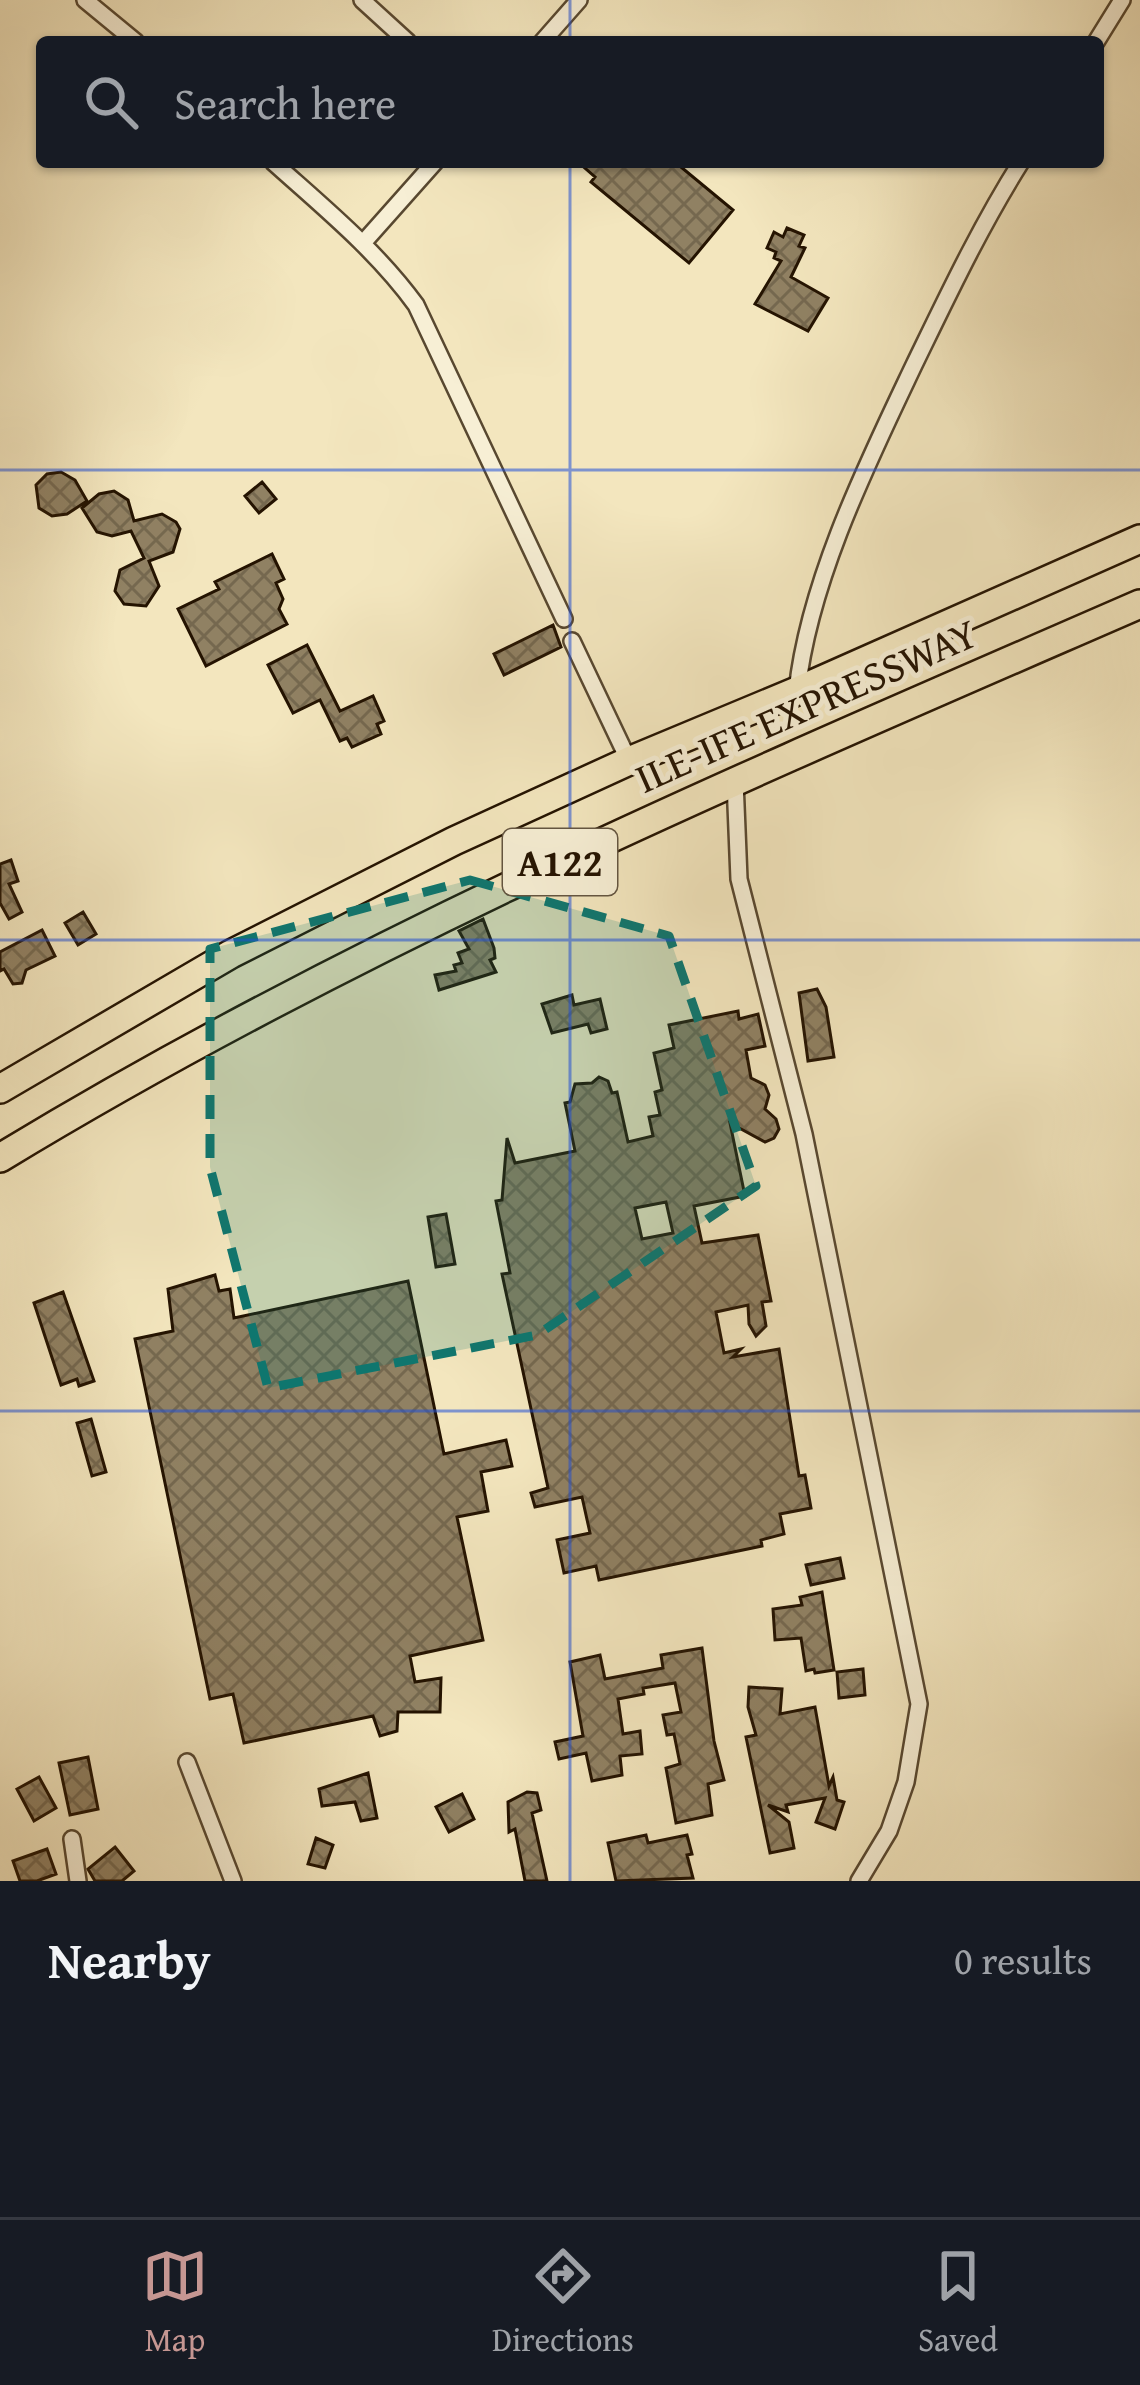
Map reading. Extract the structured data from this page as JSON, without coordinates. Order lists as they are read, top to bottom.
{
  "streets": {
    "highway": ["ILE-IFE EXPRESSWAY", "A122"]
  },
  "page": {
    "search": "Search here",
    "heading": ["Nearby", "0 results"],
    "nav": ["Map", "Directions", "Saved"]
  }
}
